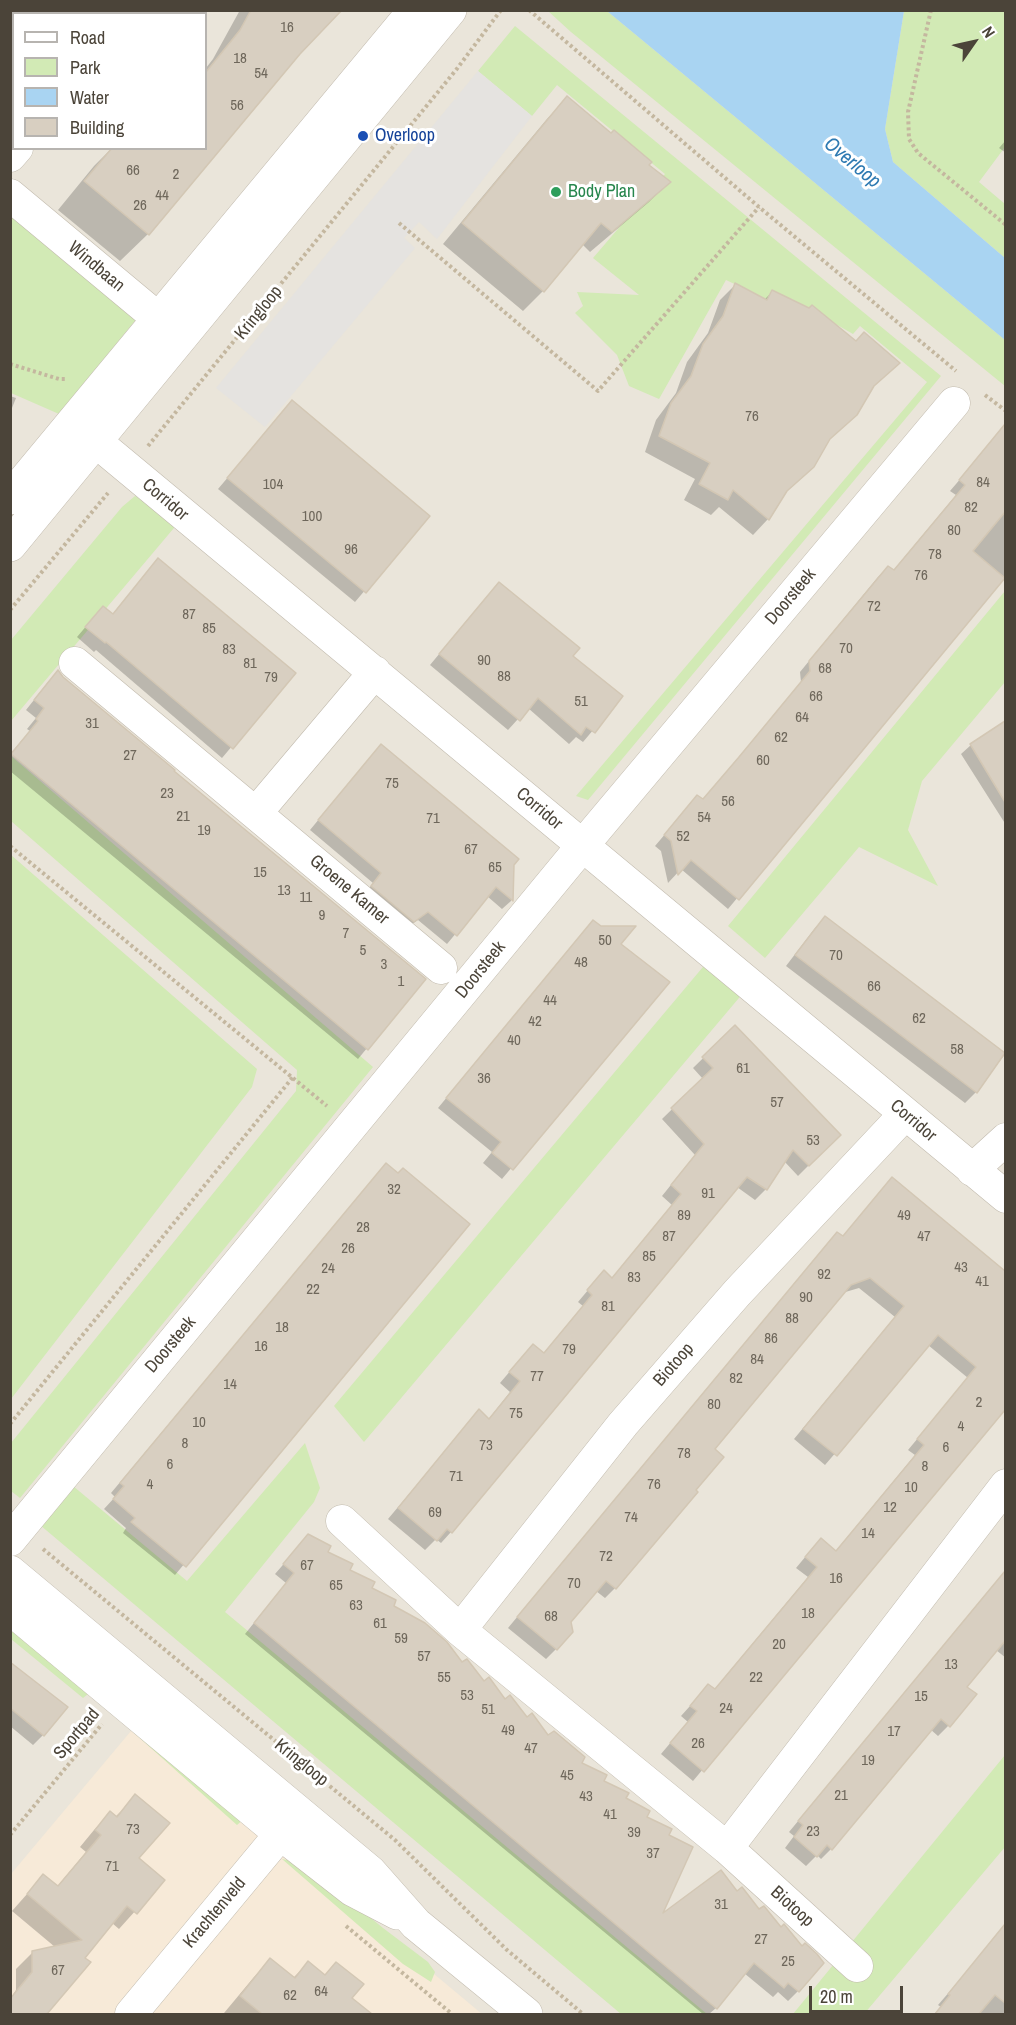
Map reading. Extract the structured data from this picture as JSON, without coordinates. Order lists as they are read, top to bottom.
{
  "streets": {
    "street": [
      "Windbaan",
      "Corridor",
      "Doorsteek",
      "Groene Kamer",
      "Biotoop",
      "Krachtenveld"
    ],
    "path": ["Kringloop", "Sportpad"]
  },
  "crossings": [
    ["Kringloop", "Corridor"],
    ["Kringloop", "Doorsteek"],
    ["Kringloop", "Sportpad"],
    ["Corridor", "Doorsteek"],
    ["Corridor", "Biotoop"]
  ],
  "water": ["Overloop"],
  "places": ["Overloop", "Body Plan"],
  "house_numbers": [
    "16",
    "18",
    "54",
    "56",
    "66",
    "2",
    "44",
    "26",
    "76",
    "84",
    "104",
    "82",
    "100",
    "80",
    "96",
    "78",
    "76",
    "72",
    "87",
    "85",
    "70",
    "83",
    "90",
    "81",
    "68",
    "88",
    "79",
    "66",
    "51",
    "64",
    "31",
    "62",
    "27",
    "60",
    "75",
    "23",
    "56",
    "21",
    "54",
    "71",
    "19",
    "52",
    "67",
    "65",
    "15",
    "13",
    "11",
    "9",
    "7",
    "50",
    "5",
    "70",
    "48",
    "3",
    "1",
    "66",
    "44",
    "62",
    "42",
    "40",
    "58",
    "61",
    "36",
    "57",
    "53",
    "32",
    "91",
    "89",
    "49",
    "28",
    "87",
    "47",
    "26",
    "85",
    "43",
    "24",
    "92",
    "83",
    "41",
    "22",
    "90",
    "81",
    "88",
    "18",
    "86",
    "16",
    "79",
    "84",
    "77",
    "82",
    "14",
    "2",
    "80",
    "75",
    "10",
    "4",
    "8",
    "73",
    "6",
    "78",
    "6",
    "8",
    "71",
    "4",
    "76",
    "10",
    "12",
    "69",
    "74",
    "14",
    "72",
    "67",
    "16",
    "70",
    "65",
    "63",
    "18",
    "68",
    "61",
    "59",
    "20",
    "57",
    "13",
    "55",
    "22",
    "53",
    "15",
    "24",
    "51",
    "49",
    "17",
    "26",
    "47",
    "19",
    "45",
    "21",
    "43",
    "41",
    "73",
    "23",
    "39",
    "37",
    "71",
    "31",
    "27",
    "25",
    "67",
    "64",
    "62"
  ],
  "legend": [
    "Road",
    "Park",
    "Water",
    "Building"
  ],
  "scale_bar": "20 m",
  "north": "top right"
}
